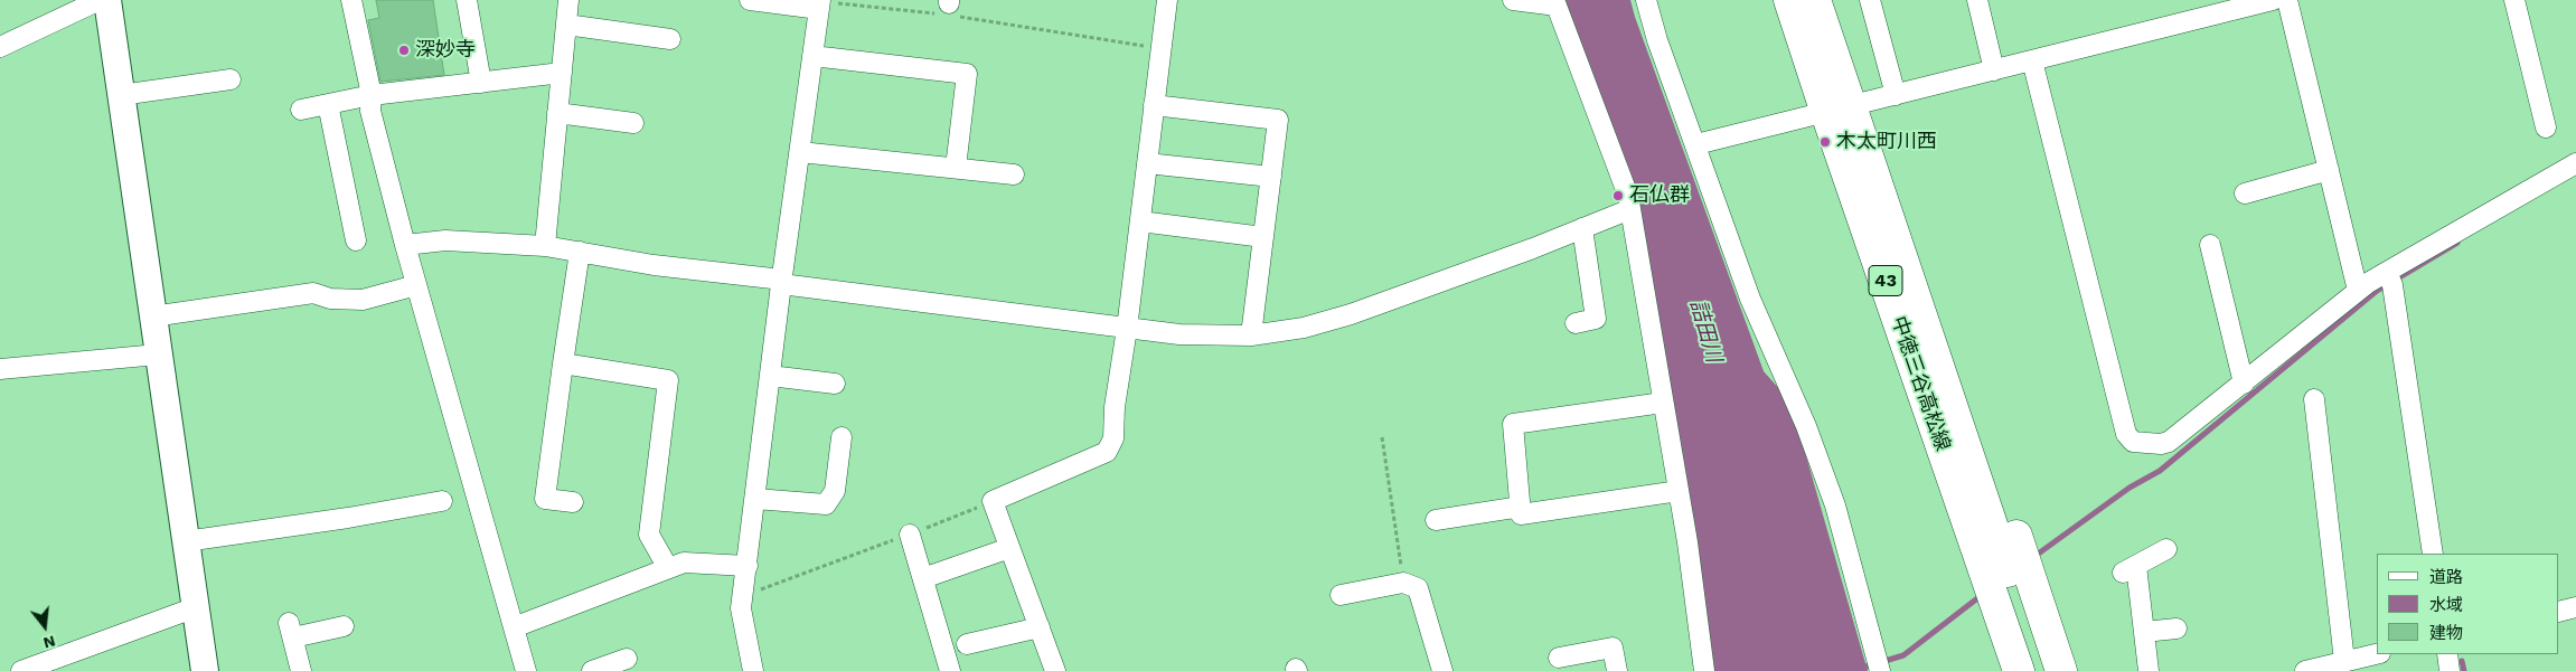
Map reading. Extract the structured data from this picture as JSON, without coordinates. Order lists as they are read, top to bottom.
{
  "streets": {
    "main road": ["43", "中徳三谷高松線"]
  },
  "water": ["詰田川"],
  "places": ["深妙寺", "木太町川西", "石仏群"],
  "legend": ["道路", "水域", "建物"],
  "north": "bottom"
}
